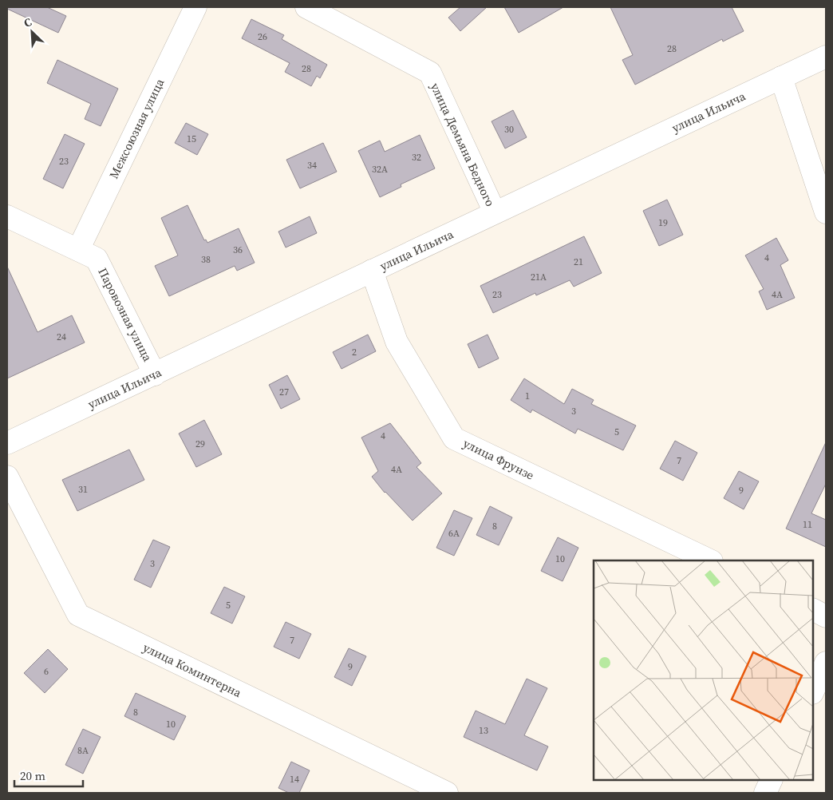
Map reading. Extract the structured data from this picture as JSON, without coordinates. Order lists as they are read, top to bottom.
{
  "streets": {
    "street": [
      "улица Ильича",
      "Межсоюзная улица",
      "улица Демьяна Бедного",
      "Паровозная улица",
      "улица Фрунзе",
      "улица Коминтерна"
    ]
  },
  "crossings": [
    ["улица Ильича", "улица Демьяна Бедного"],
    ["улица Ильича", "Паровозная улица"],
    ["улица Ильича", "улица Фрунзе"],
    ["Межсоюзная улица", "Паровозная улица"]
  ],
  "house_numbers": [
    "26",
    "28",
    "28",
    "30",
    "15",
    "32",
    "23",
    "34",
    "32А",
    "19",
    "36",
    "4",
    "38",
    "21",
    "21А",
    "23",
    "4А",
    "24",
    "2",
    "27",
    "1",
    "3",
    "5",
    "4",
    "29",
    "7",
    "4А",
    "31",
    "9",
    "11",
    "8",
    "6А",
    "10",
    "3",
    "5",
    "7",
    "9",
    "6",
    "8",
    "10",
    "13",
    "8А",
    "14"
  ],
  "scale_bar": "20 m",
  "north": "top left"
}
